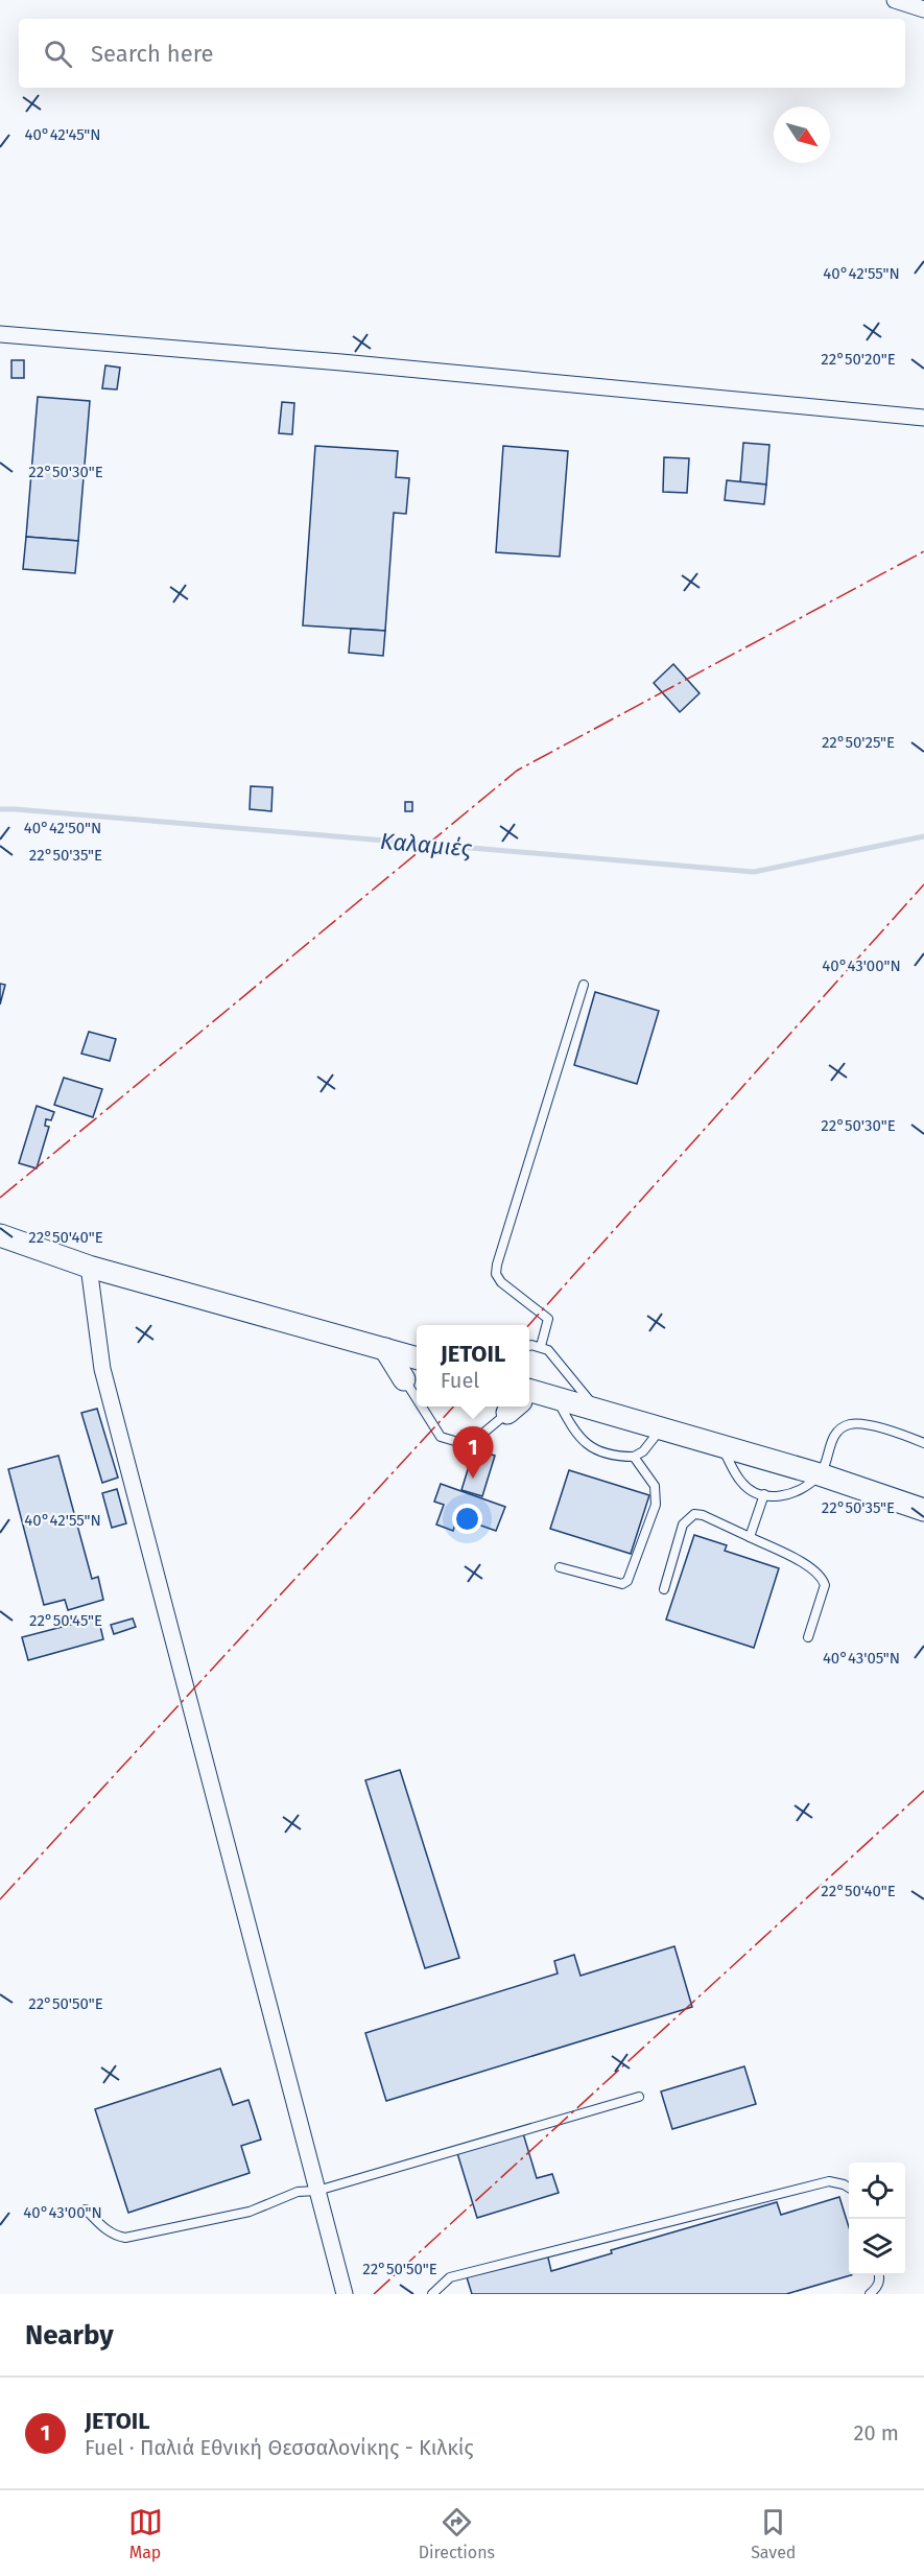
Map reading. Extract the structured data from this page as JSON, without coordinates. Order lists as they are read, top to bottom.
{
  "water": ["Καλαμιές"],
  "north": "bottom right",
  "page": {
    "search": "Search here",
    "popup": ["JETOIL", "Fuel"],
    "pins": "1",
    "heading": "Nearby",
    "list": [
      {
        "mark": "1",
        "name": "JETOIL",
        "note": "Fuel · Παλιά Εθνική Θεσσαλονίκης - Κιλκίς",
        "value": "20 m"
      }
    ],
    "nav": ["Map", "Directions", "Saved"]
  },
  "coordinates": [
    "40°42'45\"N",
    "40°42'55\"N",
    "22°50'20\"E",
    "22°50'30\"E",
    "22°50'25\"E",
    "40°42'50\"N",
    "22°50'35\"E",
    "40°43'00\"N",
    "22°50'40\"E",
    "22°50'45\"E",
    "40°43'05\"N",
    "22°50'50\"E"
  ]
}
